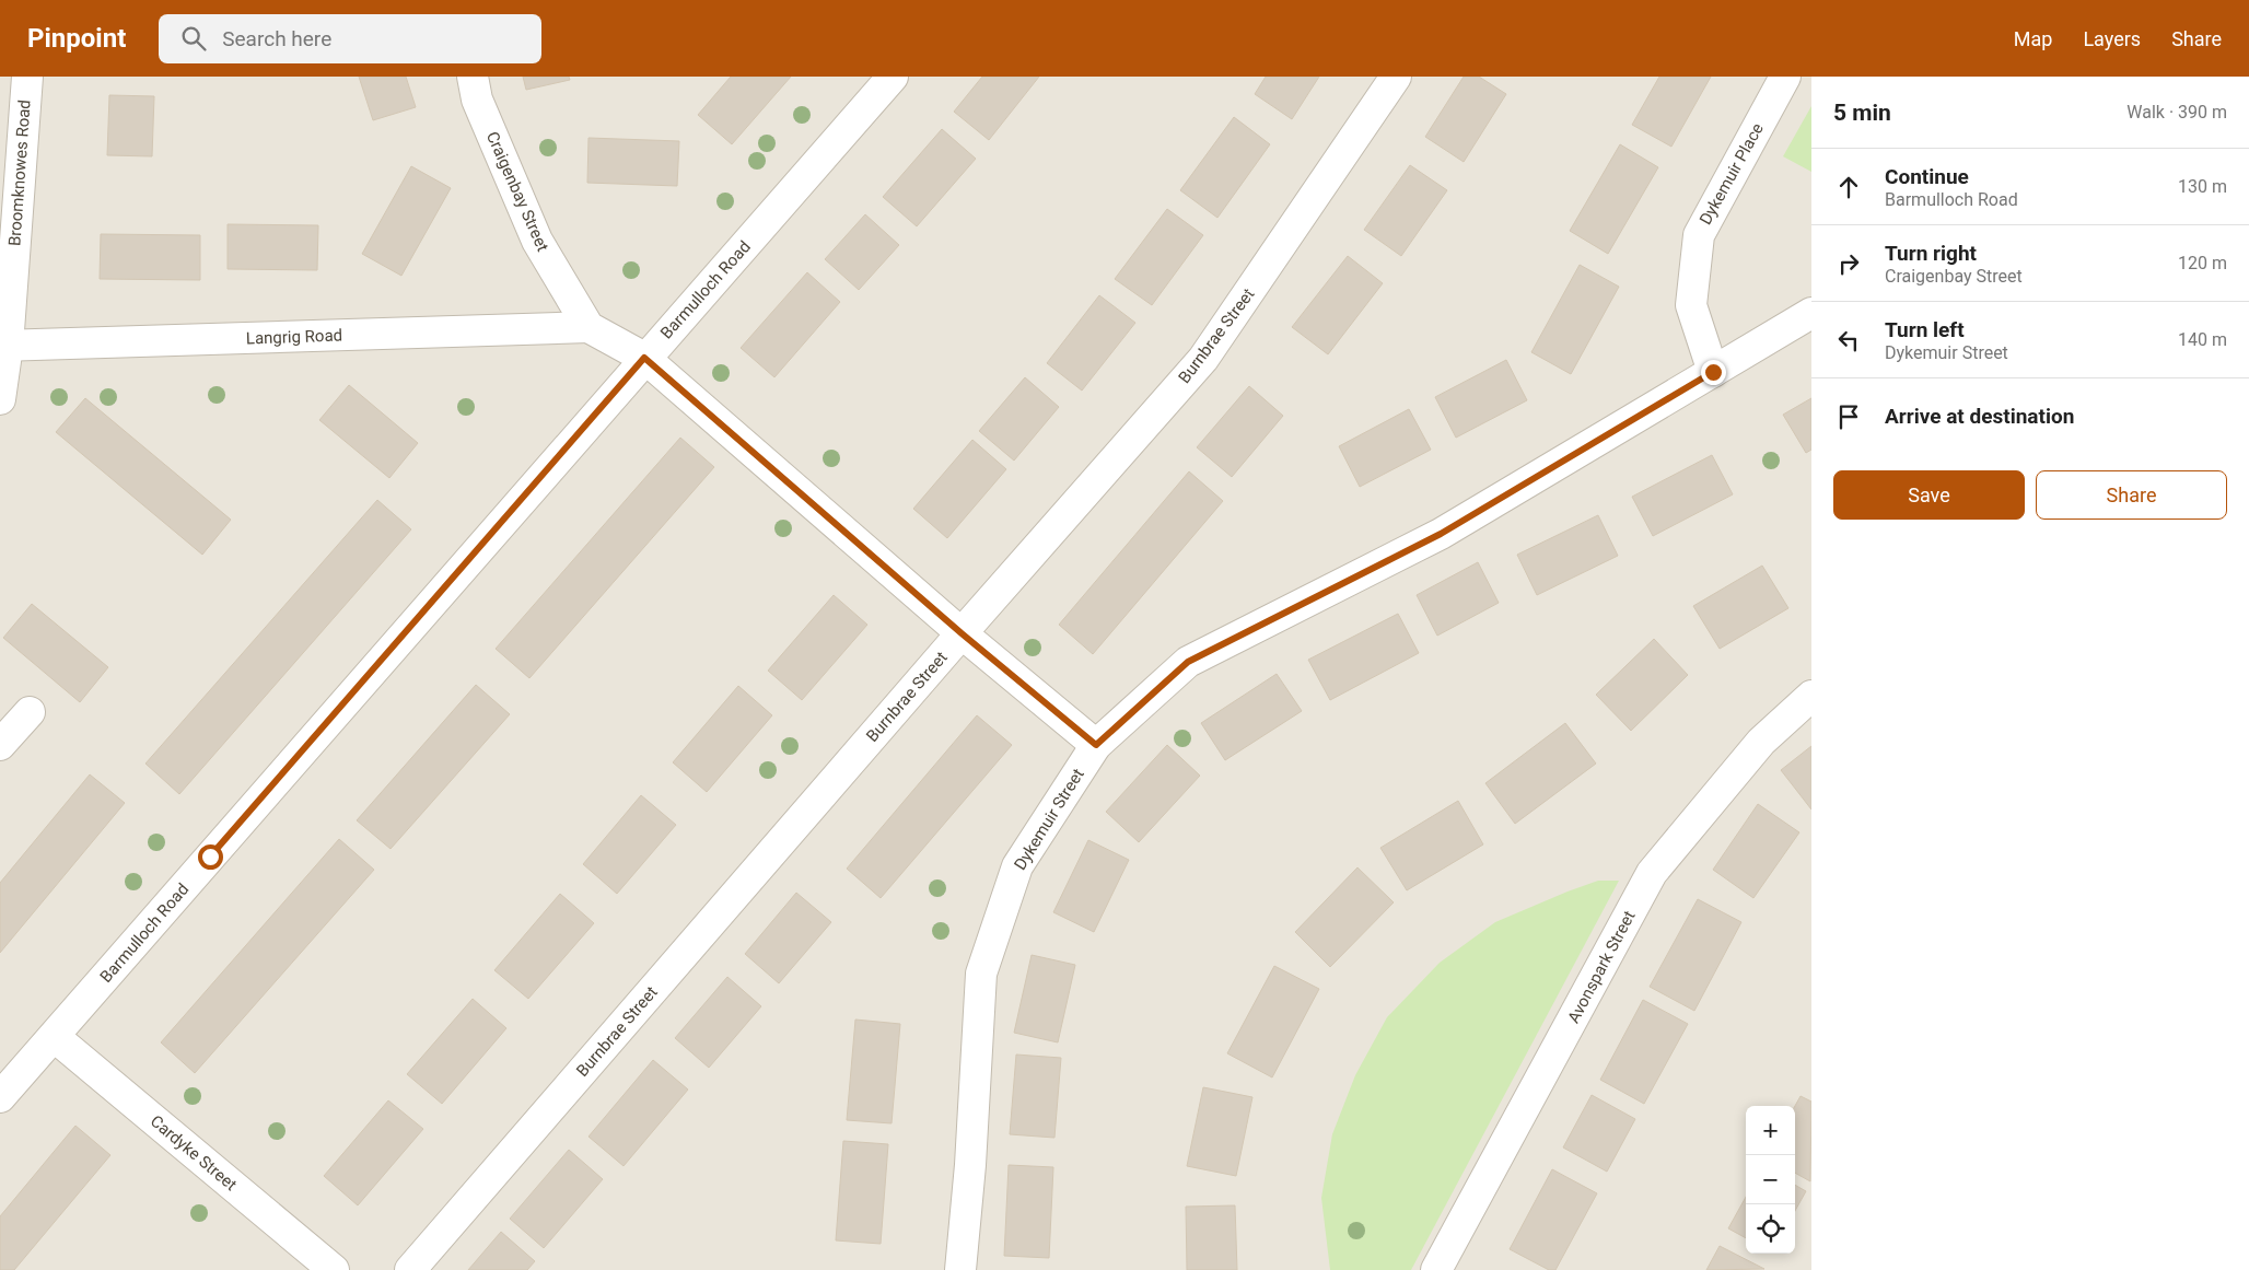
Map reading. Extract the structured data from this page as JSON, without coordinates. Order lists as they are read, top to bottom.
{
  "streets": {
    "street": [
      "Broomknowes Road",
      "Dykemuir Place",
      "Craigenbay Street",
      "Barmulloch Road",
      "Burnbrae Street",
      "Langrig Road",
      "Dykemuir Street",
      "Avonspark Street",
      "Cardyke Street"
    ]
  },
  "crossings": [
    ["Broomknowes Road", "Langrig Road"],
    ["Dykemuir Place", "Dykemuir Street"],
    ["Craigenbay Street", "Langrig Road"],
    ["Barmulloch Road", "Cardyke Street"]
  ],
  "page": {
    "header": "Pinpoint",
    "search": "Search here",
    "nav": ["Map", "Layers", "Share"],
    "heading": ["5 min", "Walk · 390 m"],
    "list": [
      ["Continue", "Barmulloch Road", "130 m"],
      ["Turn right", "Craigenbay Street", "120 m"],
      ["Turn left", "Dykemuir Street", "140 m"],
      "Arrive at destination"
    ],
    "buttons": ["Save", "Share"],
    "map_buttons": ["+", "−"]
  }
}
